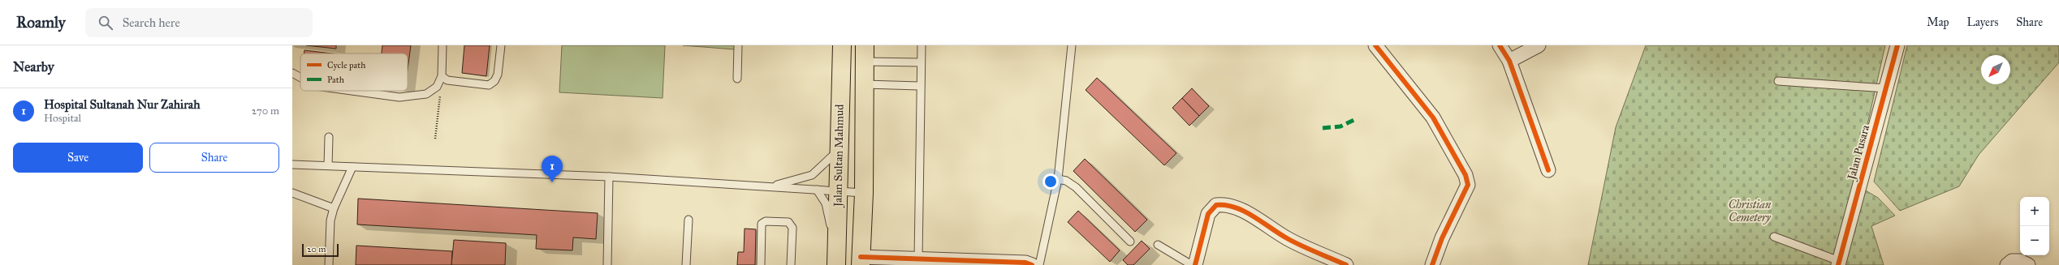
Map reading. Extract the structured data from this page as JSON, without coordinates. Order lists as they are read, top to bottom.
{
  "streets": {
    "main road": ["Jalan Sultan Mahmud"],
    "street": ["Jalan Pusara"]
  },
  "parks": ["Christian Cemetery"],
  "legend": ["Cycle path", "Path"],
  "scale_bar": "20 m",
  "north": "bottom left",
  "page": {
    "header": "Roamly",
    "search": "Search here",
    "nav": ["Map", "Layers", "Share"],
    "heading": "Nearby",
    "list": [
      {
        "mark": "1",
        "name": "Hospital Sultanah Nur Zahirah",
        "note": "Hospital",
        "value": "270 m"
      }
    ],
    "buttons": ["Save", "Share"],
    "pins": "1",
    "map_buttons": ["+", "−"],
    "scale": "20 m"
  }
}
